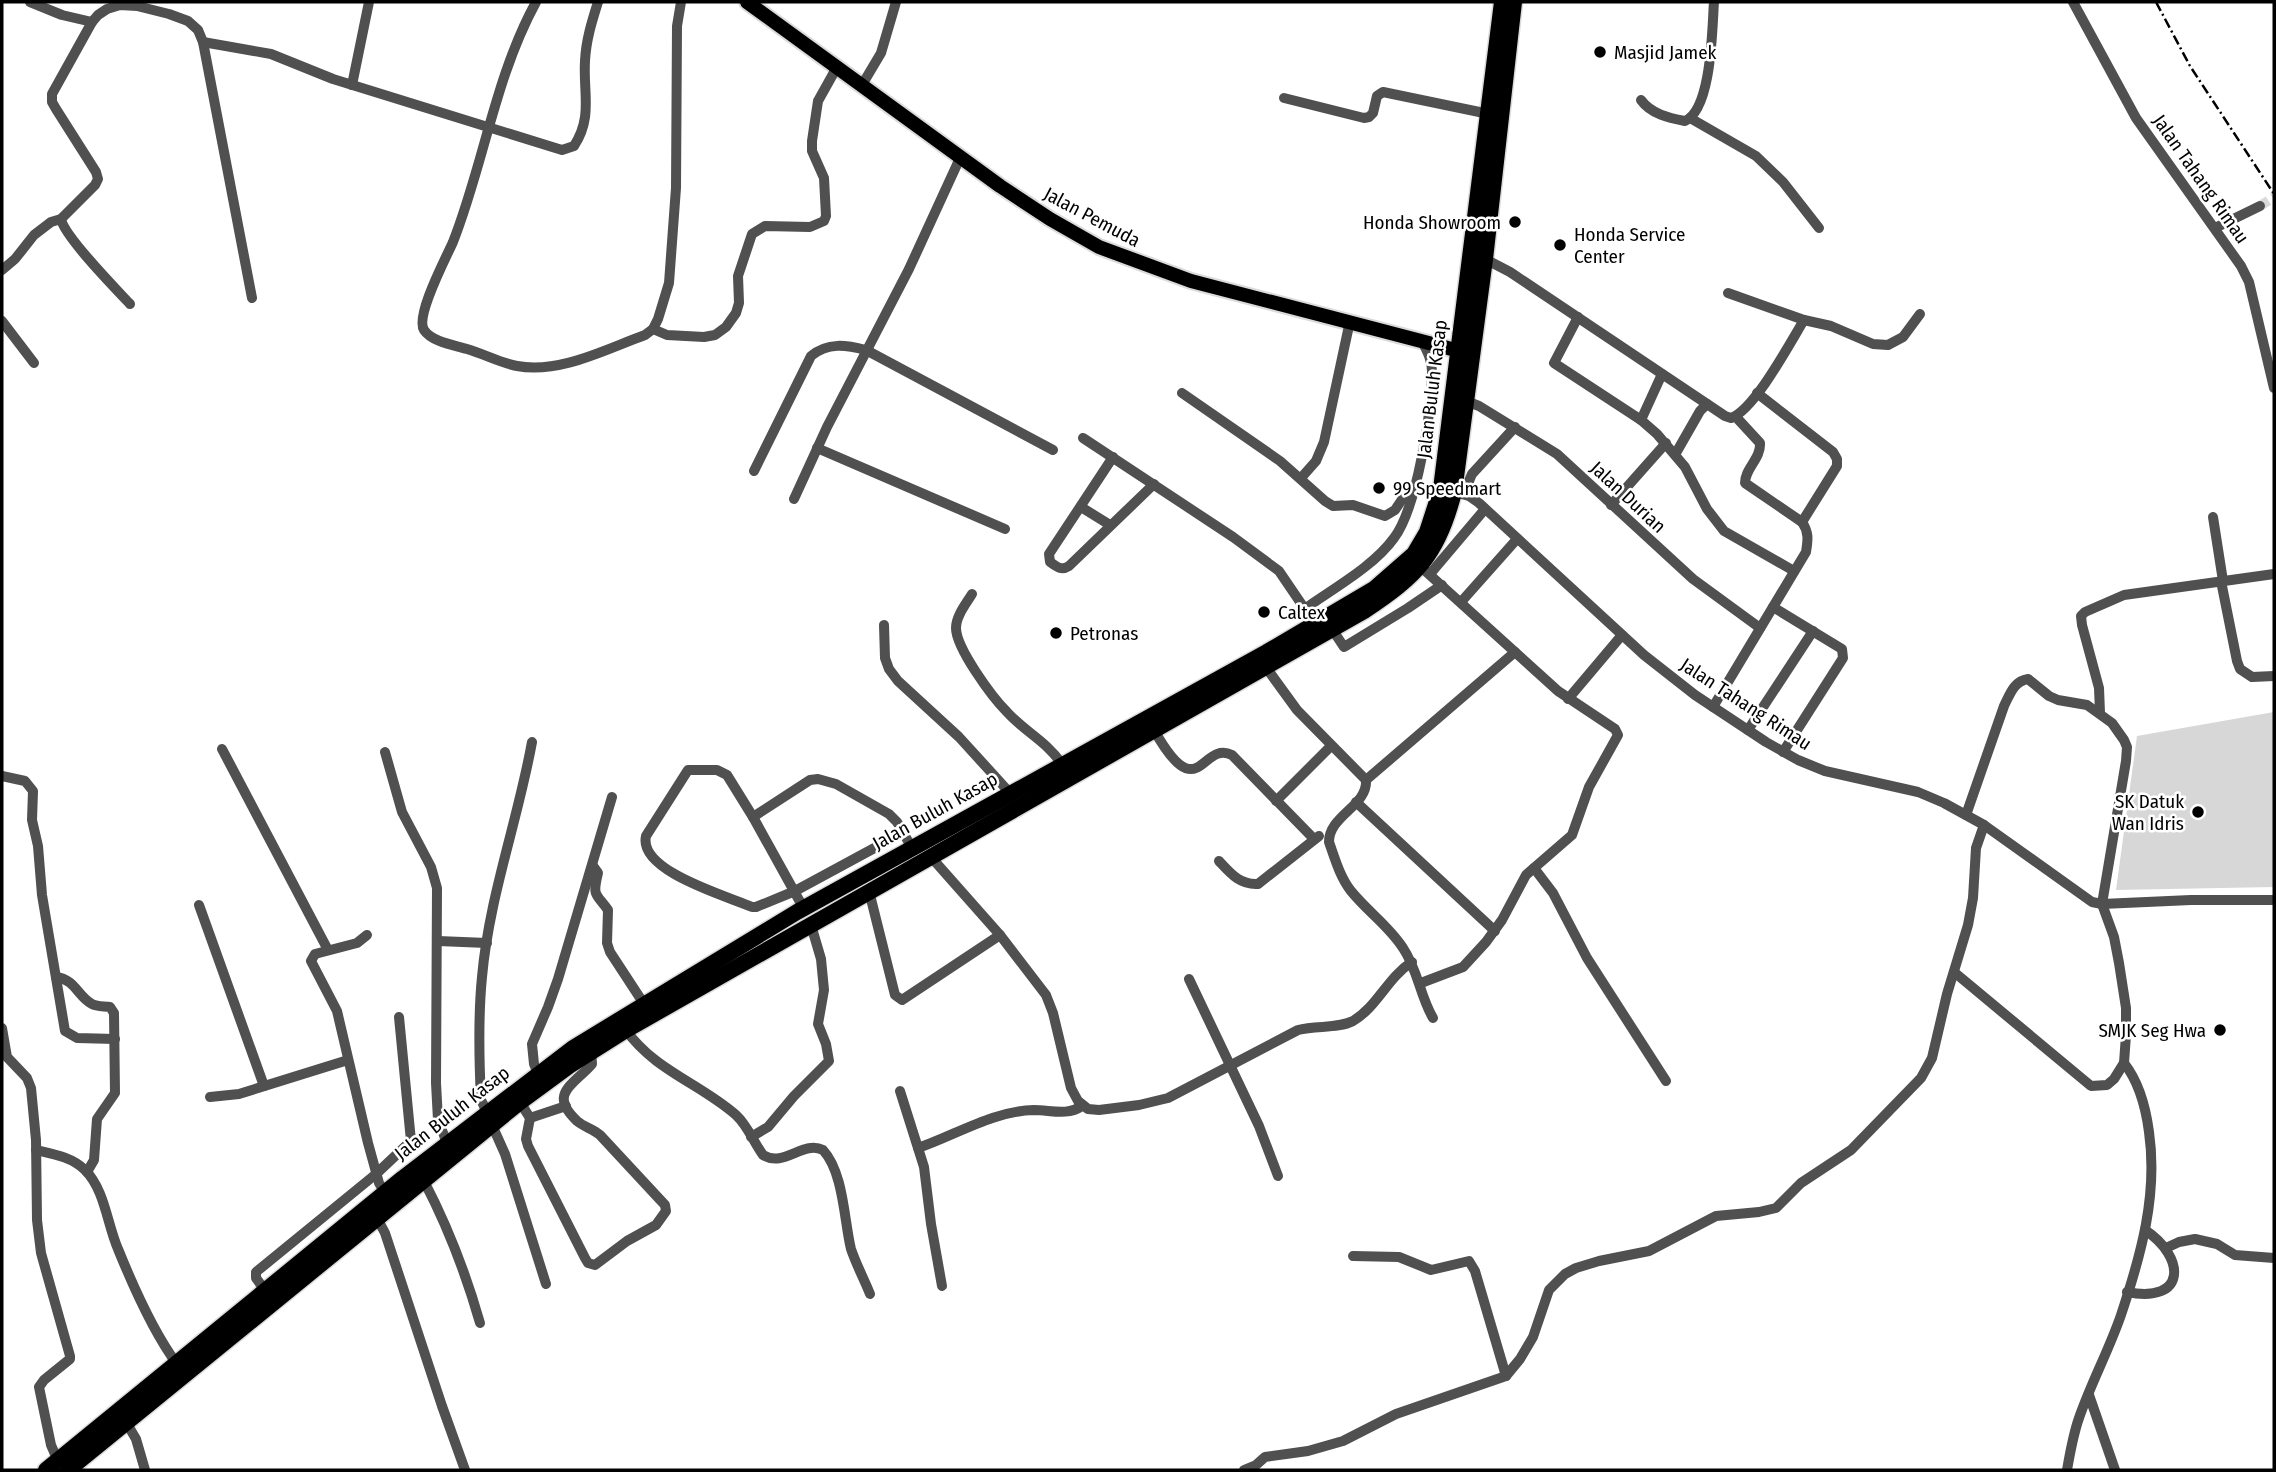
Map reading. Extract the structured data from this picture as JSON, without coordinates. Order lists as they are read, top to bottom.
{
  "streets": {
    "highway": ["Jalan Buluh Kasap"],
    "main road": ["Jalan Pemuda"],
    "street": ["Jalan Tahang Rimau", "Jalan Durian"]
  },
  "crossings": [
    ["Jalan Tahang Rimau", "Jalan Buluh Kasap"],
    ["Jalan Pemuda", "Jalan Buluh Kasap"],
    ["Jalan Buluh Kasap", "Jalan Durian"]
  ],
  "places": [
    "Masjid Jamek",
    "Honda Showroom",
    "Honda Service Center",
    "99 Speedmart",
    "Caltex",
    "Petronas",
    "SK Datuk Wan Idris",
    "SMJK Seg Hwa"
  ]
}
